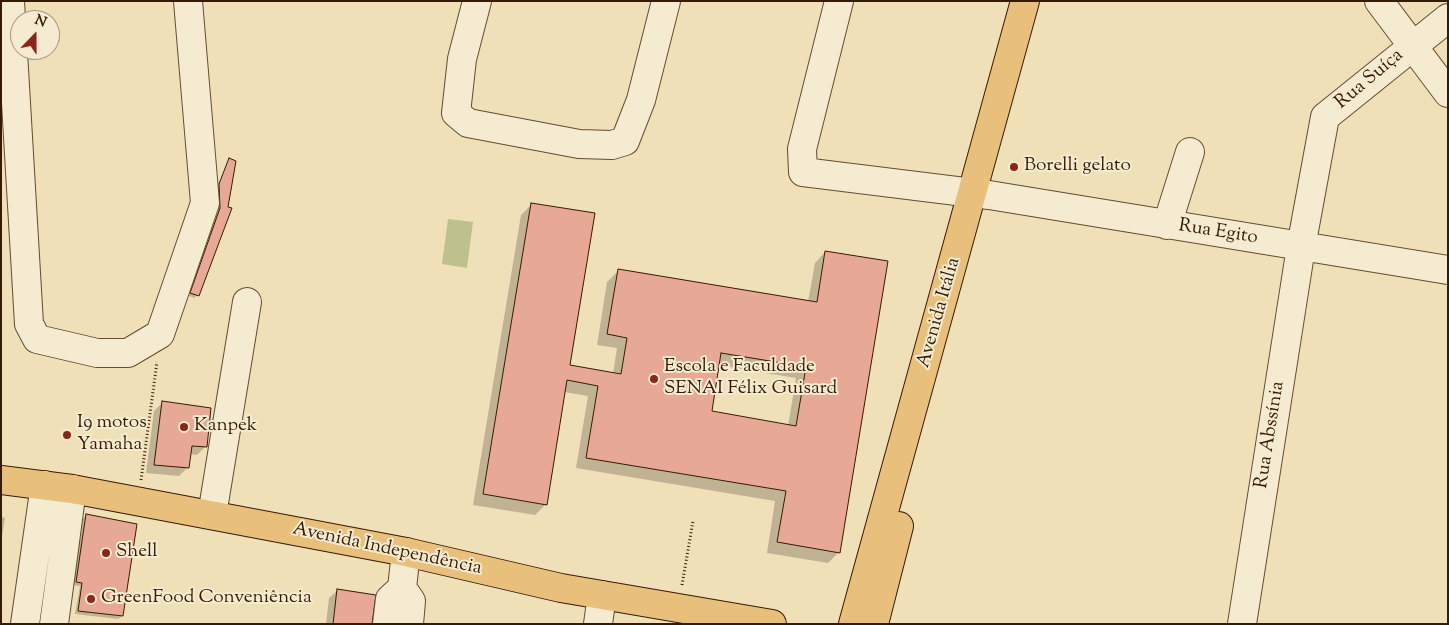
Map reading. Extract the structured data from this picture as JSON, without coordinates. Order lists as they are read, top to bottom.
{
  "streets": {
    "main road": ["Avenida Itália", "Avenida Independência"],
    "street": ["Rua Suíça", "Rua Egito", "Rua Abssínia"]
  },
  "crossings": [
    ["Rua Suíça", "Rua Egito"],
    ["Rua Suíça", "Rua Abssínia"],
    ["Rua Egito", "Avenida Itália"],
    ["Rua Egito", "Rua Abssínia"]
  ],
  "places": [
    "Borelli gelato",
    "Escola e Faculdade SENAI Félix Guisard",
    "Kanpek",
    "I9 motos Yamaha",
    "Shell",
    "GreenFood Conveniência"
  ],
  "north": "top"
}
